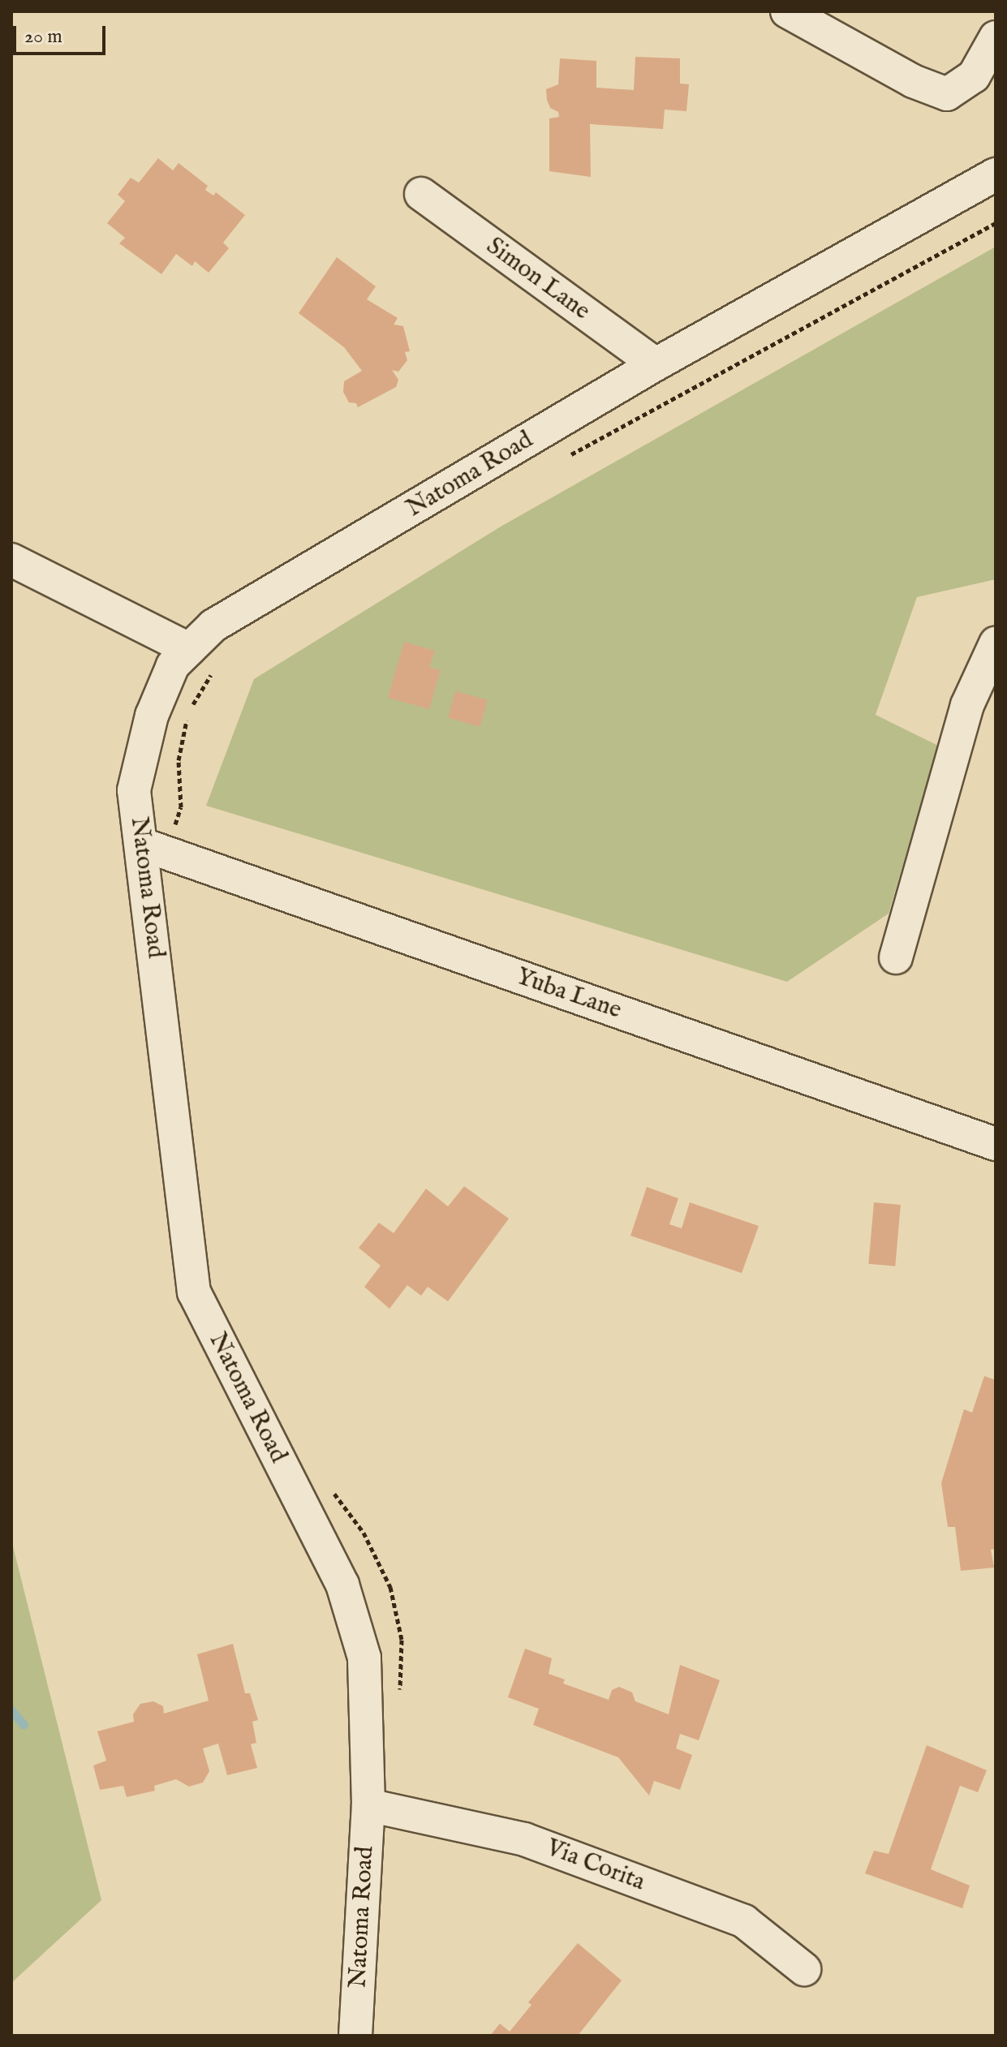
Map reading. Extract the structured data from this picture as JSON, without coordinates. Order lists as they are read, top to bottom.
{
  "streets": {
    "street": [
      "Simon Lane",
      "Natoma Road",
      "Yuba Lane",
      "Via Corita"
    ]
  },
  "crossings": [
    ["Simon Lane", "Natoma Road"],
    ["Natoma Road", "Yuba Lane"],
    ["Natoma Road", "Via Corita"]
  ],
  "scale_bar": "20 m"
}
